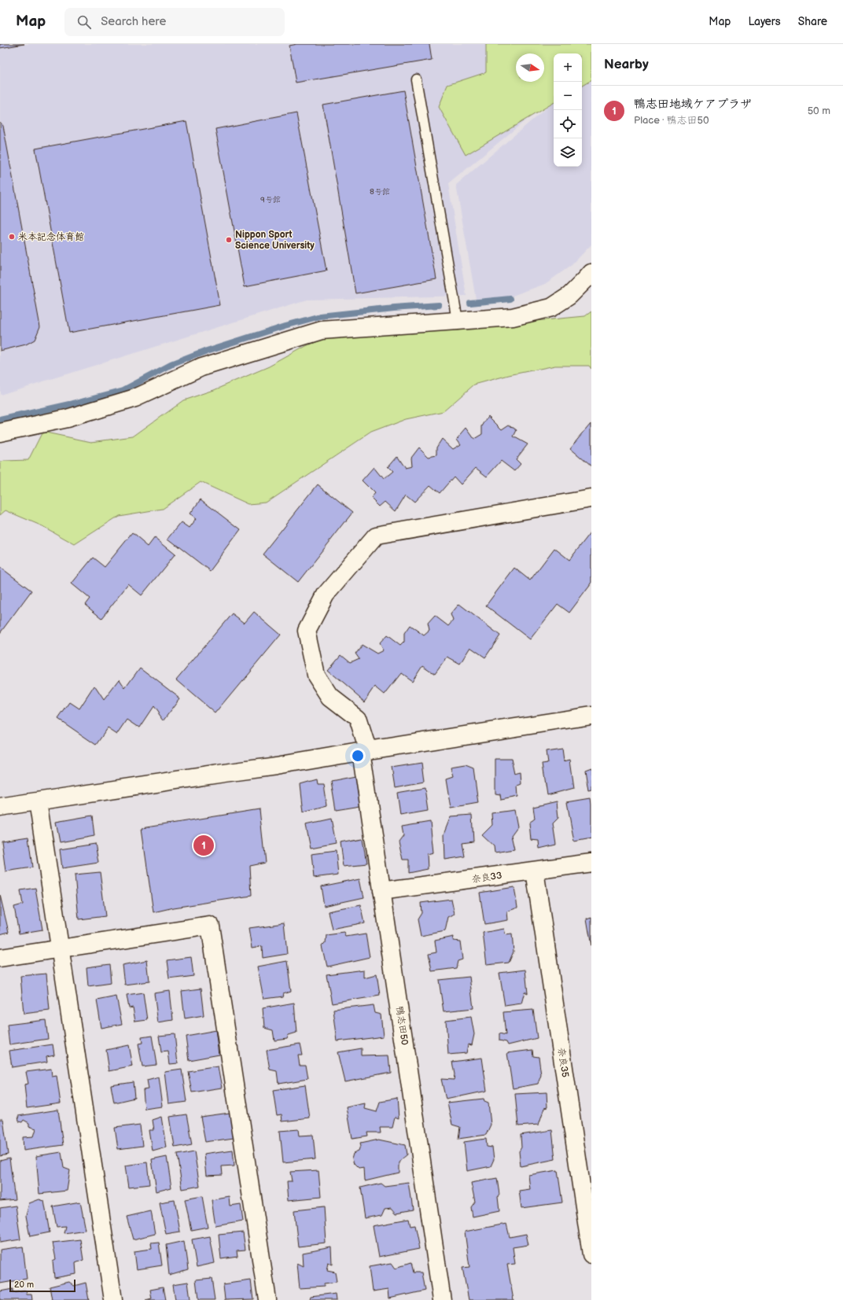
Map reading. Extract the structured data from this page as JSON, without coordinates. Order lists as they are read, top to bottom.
{
  "streets": {
    "street": ["奈良33", "鴨志田50", "奈良35"]
  },
  "crossings": [
    ["奈良33", "鴨志田50"],
    ["奈良33", "奈良35"]
  ],
  "places": ["米本記念体育館", "Nippon Sport Science University"],
  "house_numbers": ["8号館", "9号館"],
  "scale_bar": "20 m",
  "north": "right",
  "page": {
    "header": "Map",
    "search": "Search here",
    "nav": ["Map", "Layers", "Share"],
    "heading": "Nearby",
    "map_buttons": ["+", "−"],
    "list": [
      {
        "mark": "1",
        "name": "鴨志田地域ケアプラザ",
        "note": "Place · 鴨志田50",
        "value": "50 m"
      }
    ],
    "pins": "1",
    "scale": "20 m"
  }
}
